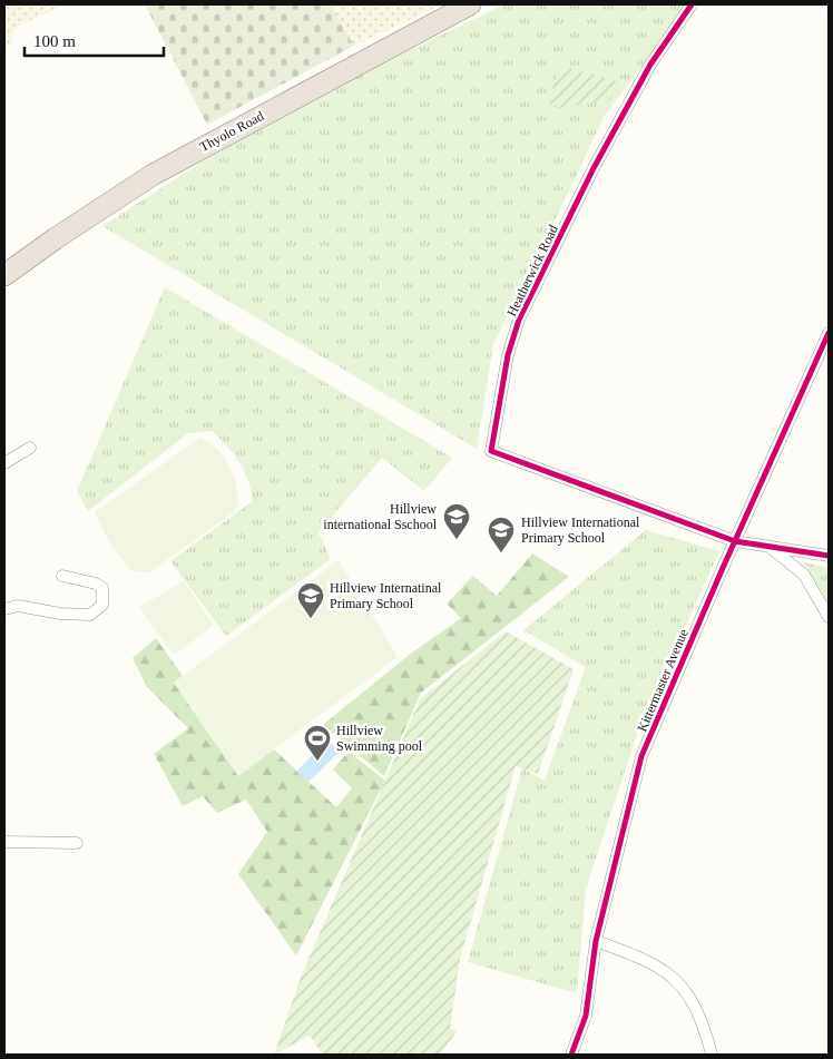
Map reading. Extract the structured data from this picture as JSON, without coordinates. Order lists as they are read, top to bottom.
{
  "streets": {
    "highway": ["Thyolo Road"],
    "street": ["Heatherwick Road", "Kittermaster Avenue"]
  },
  "crossings": [
    ["Heatherwick Road", "Kittermaster Avenue"]
  ],
  "places": {
    "school or university": ["Hillview international Sschool", "Hillview International Primary School", "Hillview Internatinal Primary School"],
    "sports": ["Hillview Swimming pool"]
  },
  "scale_bar": "100 m"
}
